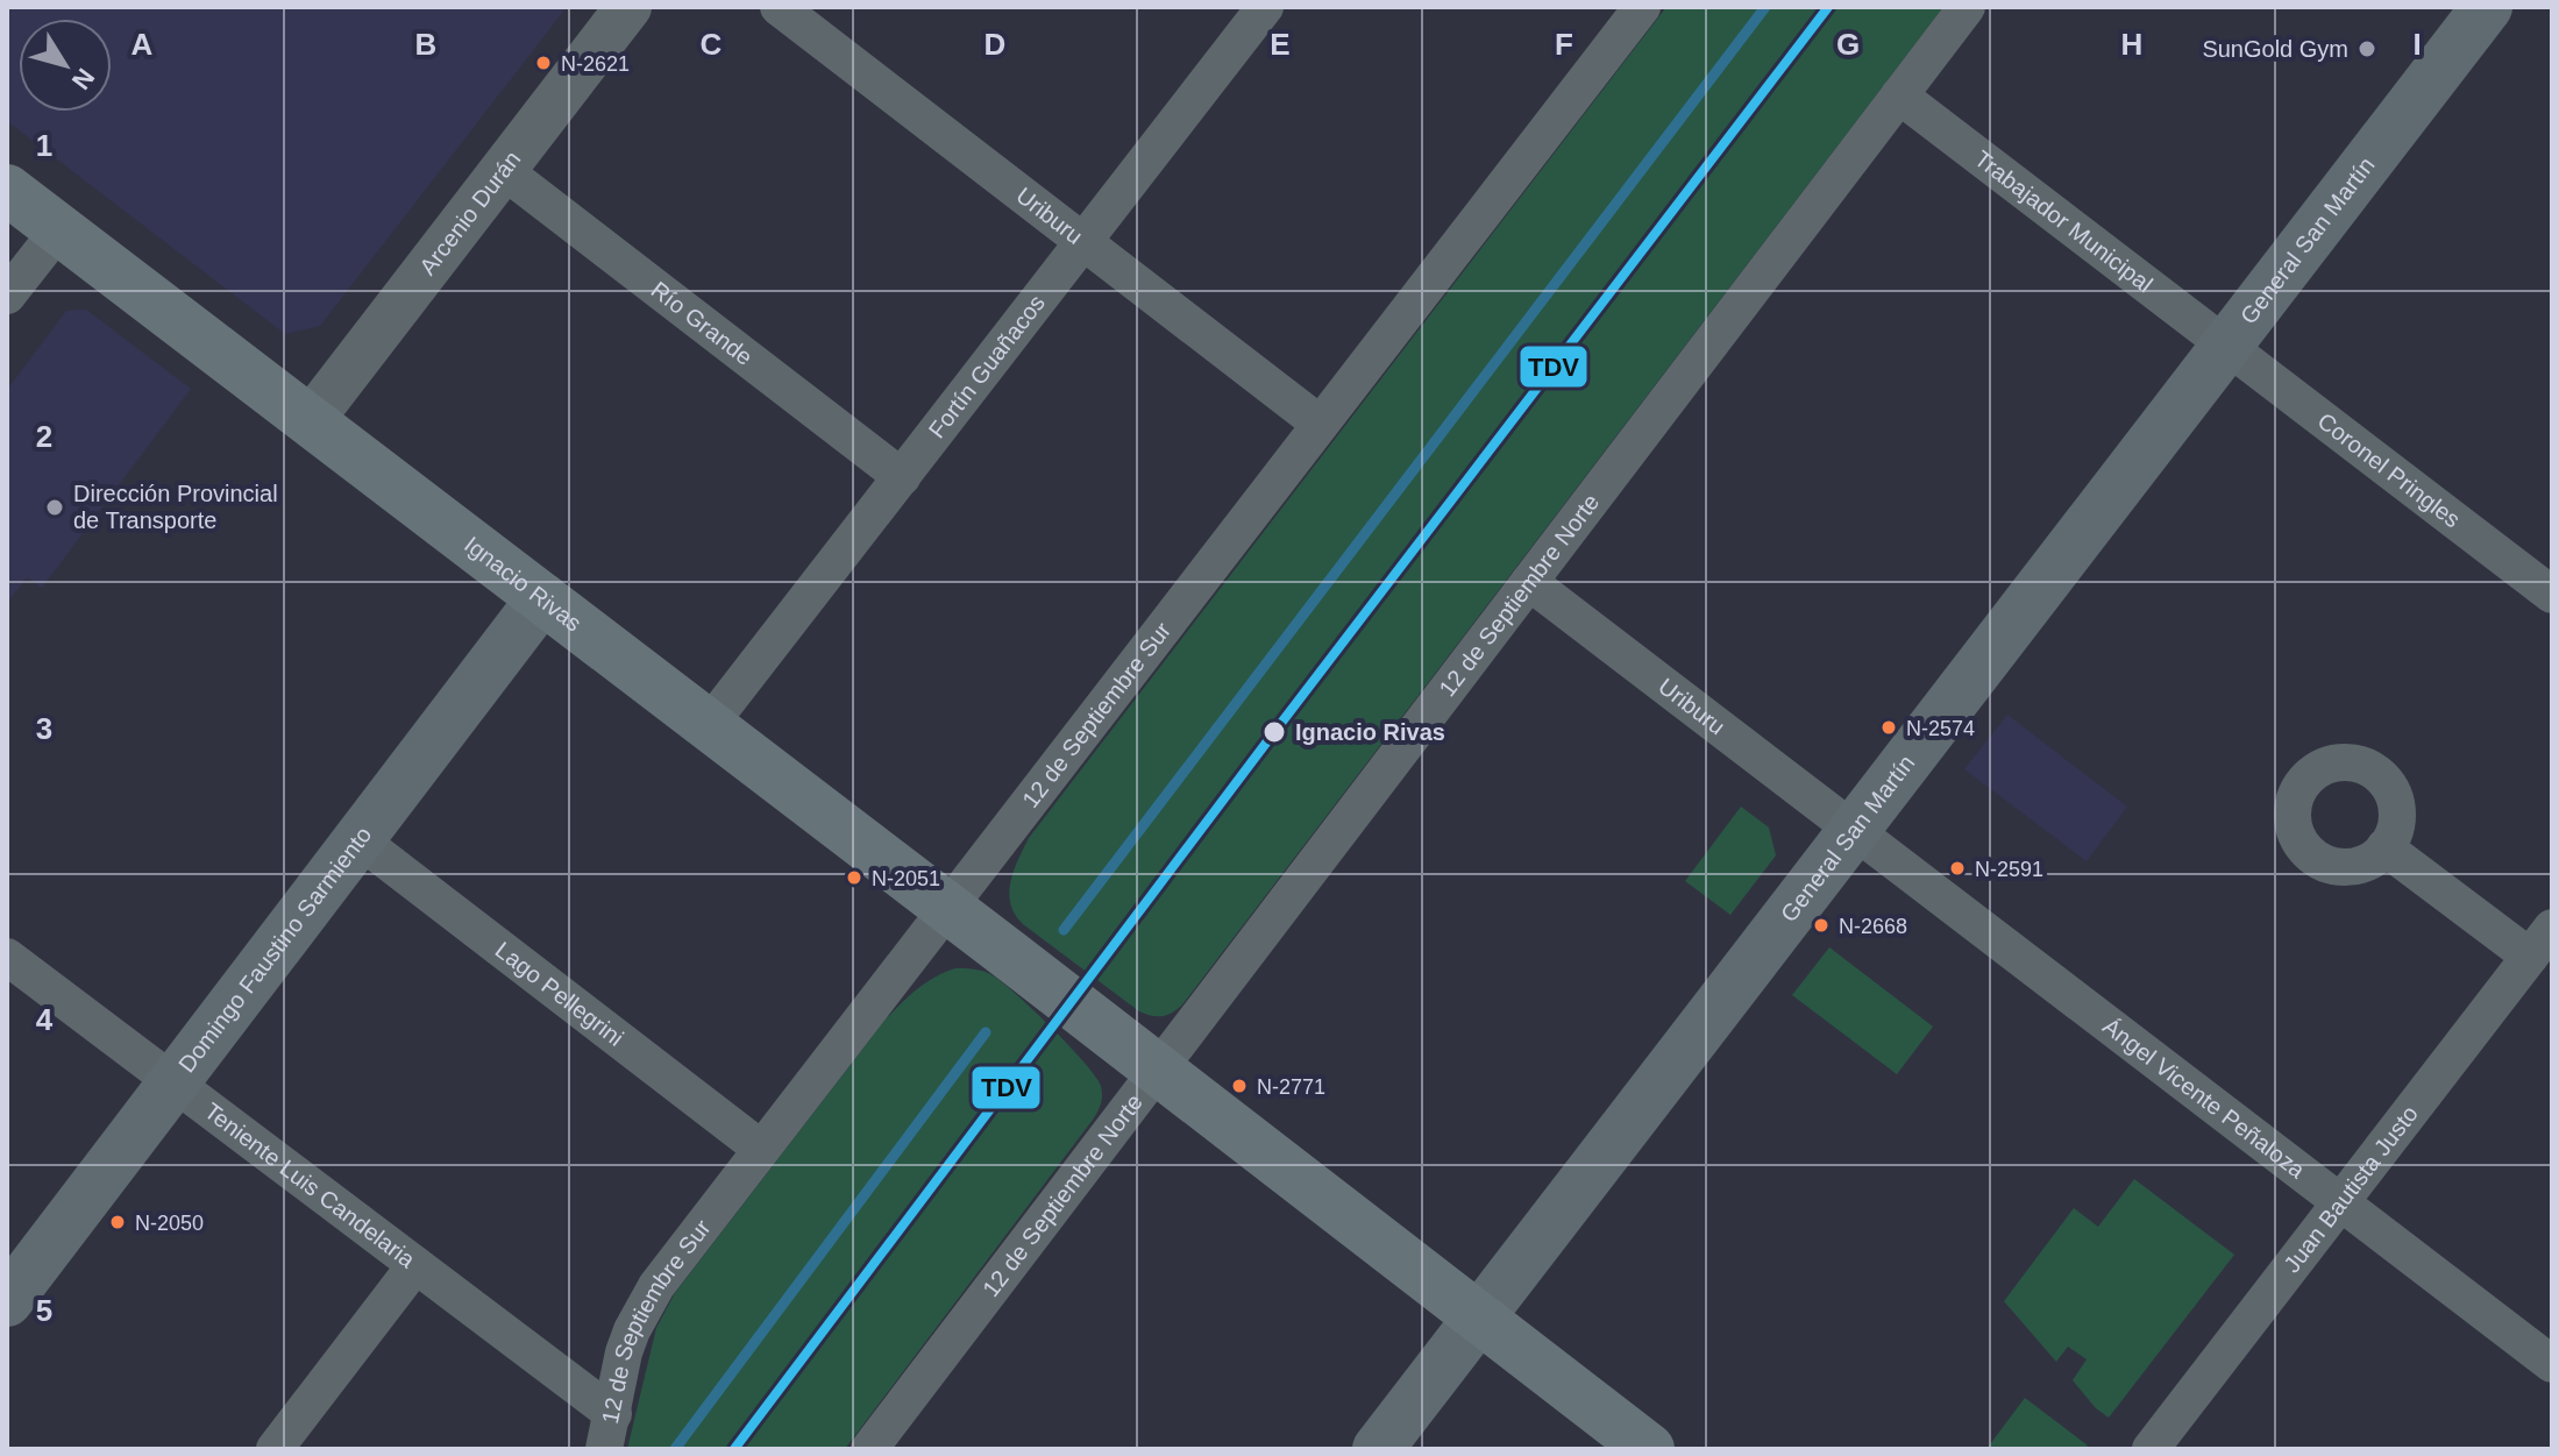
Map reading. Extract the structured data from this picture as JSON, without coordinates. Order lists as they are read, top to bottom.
{
  "streets": {
    "main road": ["General San Martín", "Ignacio Rivas", "Domingo Faustino Sarmiento"],
    "street": [
      "Arcenio Durán",
      "Uriburu",
      "Trabajador Municipal",
      "Río Grande",
      "Fortín Guañacos",
      "Coronel Pringles",
      "12 de Septiembre Norte",
      "12 de Septiembre Sur",
      "Lago Pellegrini",
      "Ángel Vicente Peñaloza",
      "Teniente Luis Candelaria",
      "Juan Bautista Justo"
    ]
  },
  "crossings": [
    ["Arcenio Durán", "Río Grande"],
    ["Arcenio Durán", "Ignacio Rivas"],
    ["Uriburu", "General San Martín"],
    ["Uriburu", "Fortín Guañacos"],
    ["Uriburu", "12 de Septiembre Norte"],
    ["Uriburu", "12 de Septiembre Sur"],
    ["Uriburu", "Ángel Vicente Peñaloza"],
    ["Trabajador Municipal", "General San Martín"],
    ["Trabajador Municipal", "Coronel Pringles"],
    ["Trabajador Municipal", "12 de Septiembre Norte"],
    ["General San Martín", "Coronel Pringles"],
    ["General San Martín", "Ignacio Rivas"],
    ["General San Martín", "Ángel Vicente Peñaloza"],
    ["Río Grande", "Fortín Guañacos"],
    ["Fortín Guañacos", "Ignacio Rivas"],
    ["Ignacio Rivas", "12 de Septiembre Norte"],
    ["Ignacio Rivas", "12 de Septiembre Sur"],
    ["Ignacio Rivas", "Domingo Faustino Sarmiento"],
    ["12 de Septiembre Sur", "Lago Pellegrini"],
    ["12 de Septiembre Sur", "Teniente Luis Candelaria"],
    ["Domingo Faustino Sarmiento", "Lago Pellegrini"],
    ["Domingo Faustino Sarmiento", "Teniente Luis Candelaria"],
    ["Ángel Vicente Peñaloza", "Juan Bautista Justo"]
  ],
  "places": [
    "SunGold Gym",
    "N-2621",
    "Dirección Provincial de Transporte",
    "N-2574",
    "Ignacio Rivas",
    "N-2591",
    "N-2051",
    "N-2668",
    "N-2771",
    "N-2050"
  ],
  "lines": ["transit line TDV"],
  "north": "bottom right",
  "grid": {
    "columns": [
      "A",
      "B",
      "C",
      "D",
      "E",
      "F",
      "G",
      "H",
      "I"
    ],
    "rows": [
      "1",
      "2",
      "3",
      "4",
      "5"
    ]
  }
}
